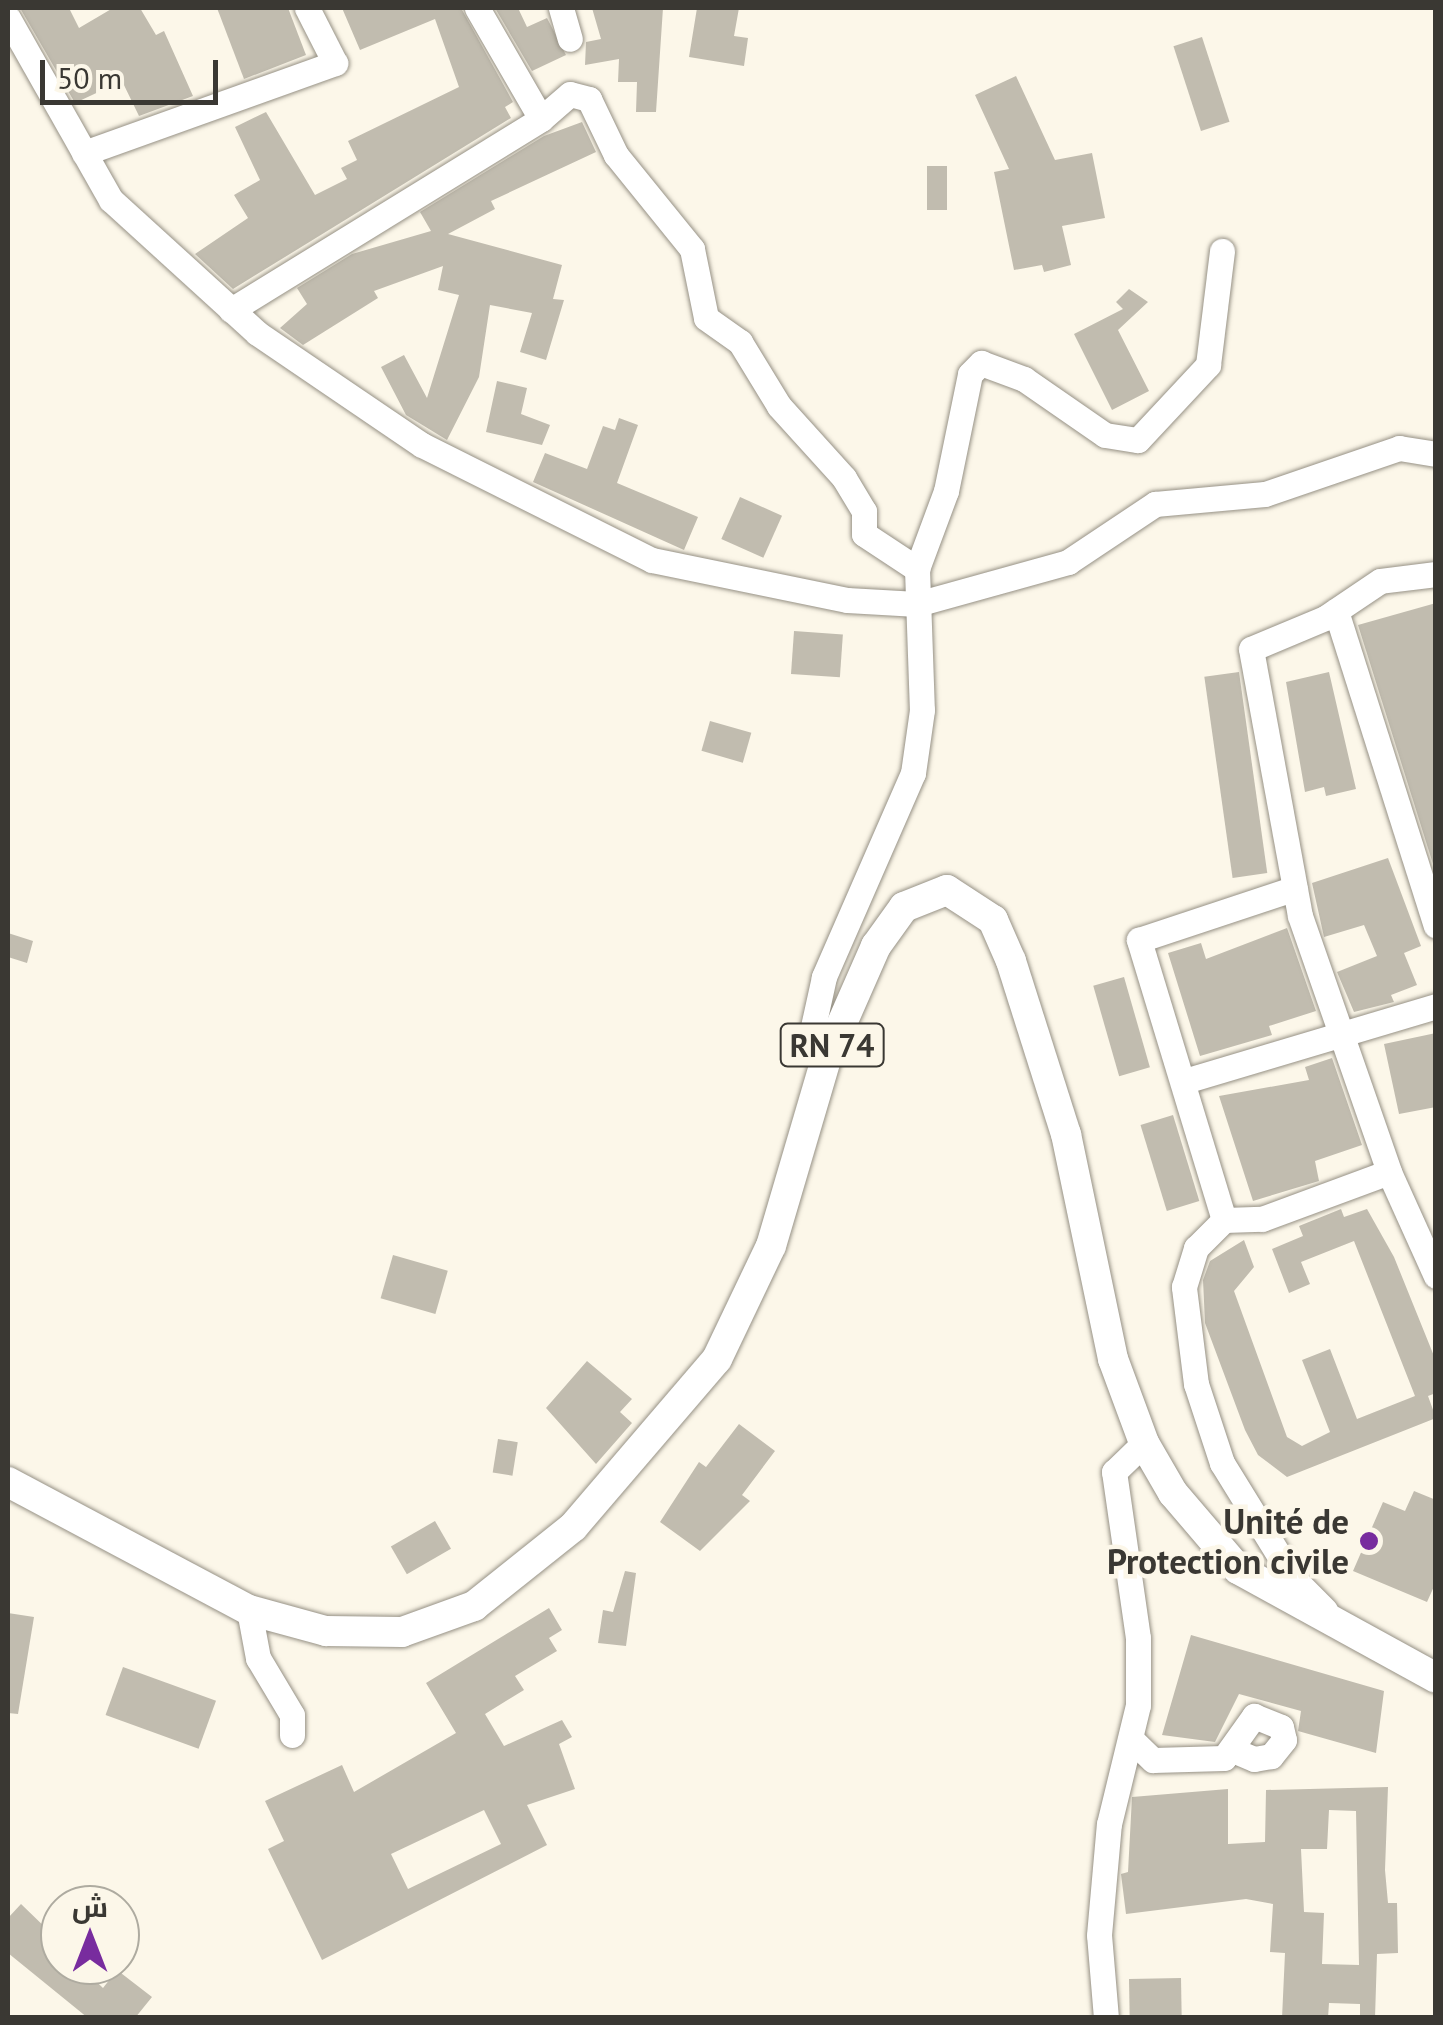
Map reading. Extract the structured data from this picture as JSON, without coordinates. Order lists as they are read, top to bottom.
{
  "streets": {
    "main road": ["RN 74"]
  },
  "places": ["Unité de Protection civile"],
  "scale_bar": "50 m",
  "north": "top"
}
